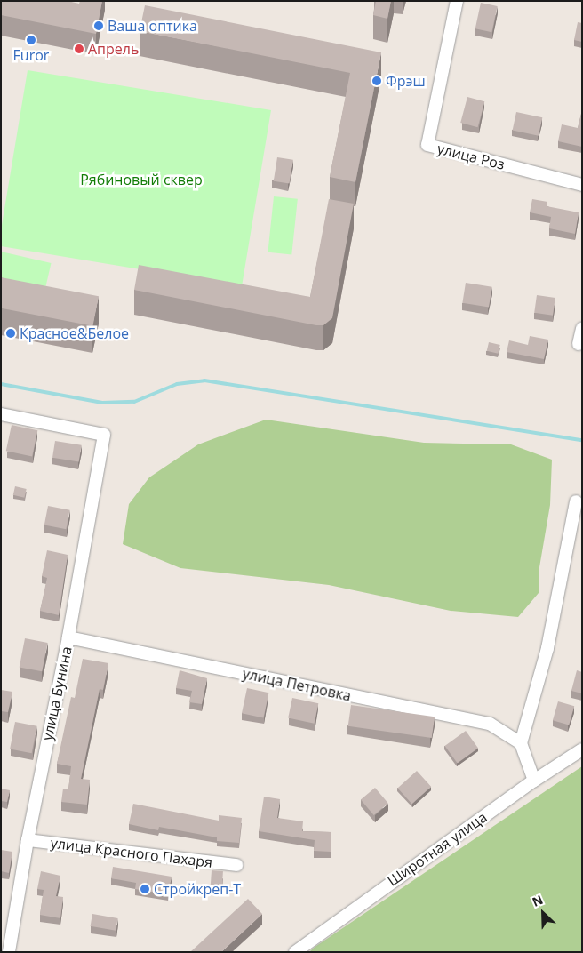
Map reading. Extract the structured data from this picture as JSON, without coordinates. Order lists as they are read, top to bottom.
{
  "streets": {
    "street": [
      "улица Роз",
      "улица Петровка",
      "улица Бунина",
      "Широтная улица",
      "улица Красного Пахаря"
    ]
  },
  "crossings": [
    ["улица Петровка", "улица Бунина"],
    ["улица Бунина", "улица Красного Пахаря"]
  ],
  "parks": ["Рябиновый сквер"],
  "places": [
    "Ваша оптика",
    "Furor",
    "Апрель",
    "Фрэш",
    "Красное&Белое",
    "Стройкреп-Т"
  ],
  "north": "top left"
}
